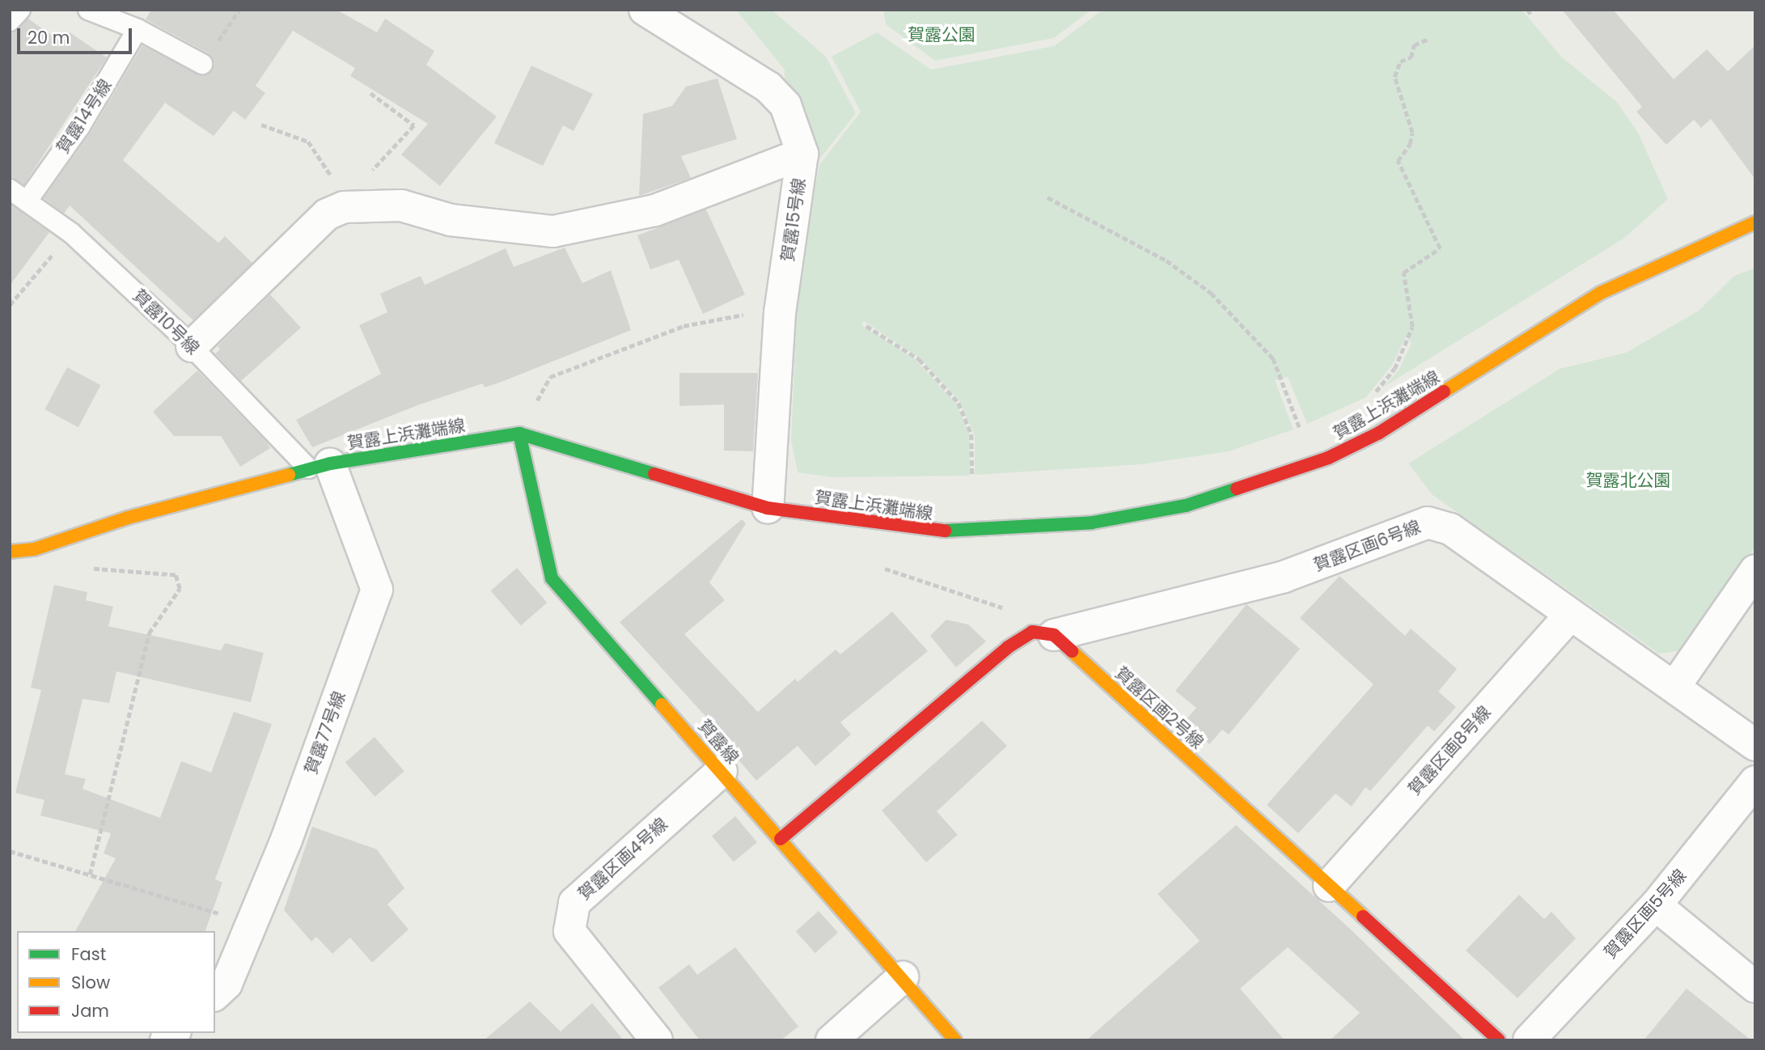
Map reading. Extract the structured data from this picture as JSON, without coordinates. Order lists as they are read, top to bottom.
{
  "streets": {
    "street": [
      "賀露15号線",
      "賀露上浜灘端線",
      "賀露区画6号線",
      "賀露区画2号線",
      "賀露77号線",
      "賀露線",
      "賀露区画8号線",
      "賀露区画4号線",
      "賀露区画5号線"
    ],
    "lane": ["賀露14号線", "賀露10号線"]
  },
  "crossings": [
    ["賀露14号線", "賀露10号線"],
    ["賀露15号線", "賀露上浜灘端線"],
    ["賀露10号線", "賀露上浜灘端線"],
    ["賀露10号線", "賀露77号線"],
    ["賀露上浜灘端線", "賀露77号線"],
    ["賀露上浜灘端線", "賀露線"],
    ["賀露区画6号線", "賀露区画2号線"],
    ["賀露区画6号線", "賀露区画8号線"],
    ["賀露区画2号線", "賀露区画8号線"],
    ["賀露線", "賀露区画4号線"]
  ],
  "parks": ["賀露公園", "賀露北公園"],
  "legend": ["Fast", "Slow", "Jam"],
  "scale_bar": "20 m"
}
